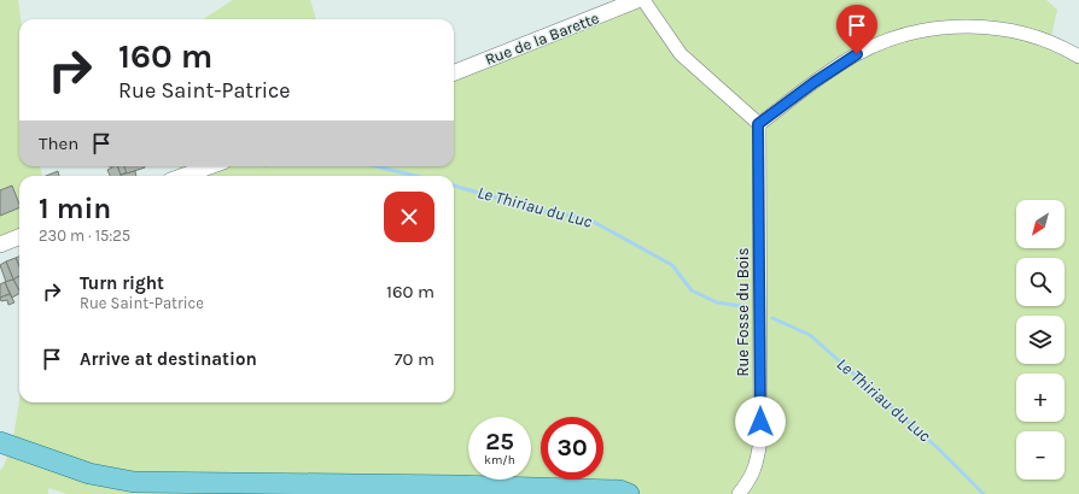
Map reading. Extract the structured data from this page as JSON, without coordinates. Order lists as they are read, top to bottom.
{
  "streets": {
    "street": ["Rue de la Barette", "Rue Fosse du Bois"]
  },
  "water": ["Le Thiriau du Luc"],
  "north": "bottom left",
  "page": {
    "turn": ["160 m", "Rue Saint-Patrice"],
    "then": "Then",
    "heading": ["1 min", "230 m · 15:25"],
    "map_buttons": ["+", "−"],
    "list": [
      {
        "name": "Turn right",
        "note": "Rue Saint-Patrice",
        "value": "160 m"
      },
      {
        "name": "Arrive at destination",
        "value": "70 m"
      }
    ],
    "speed": "25 km/h",
    "limit": "30"
  }
}
